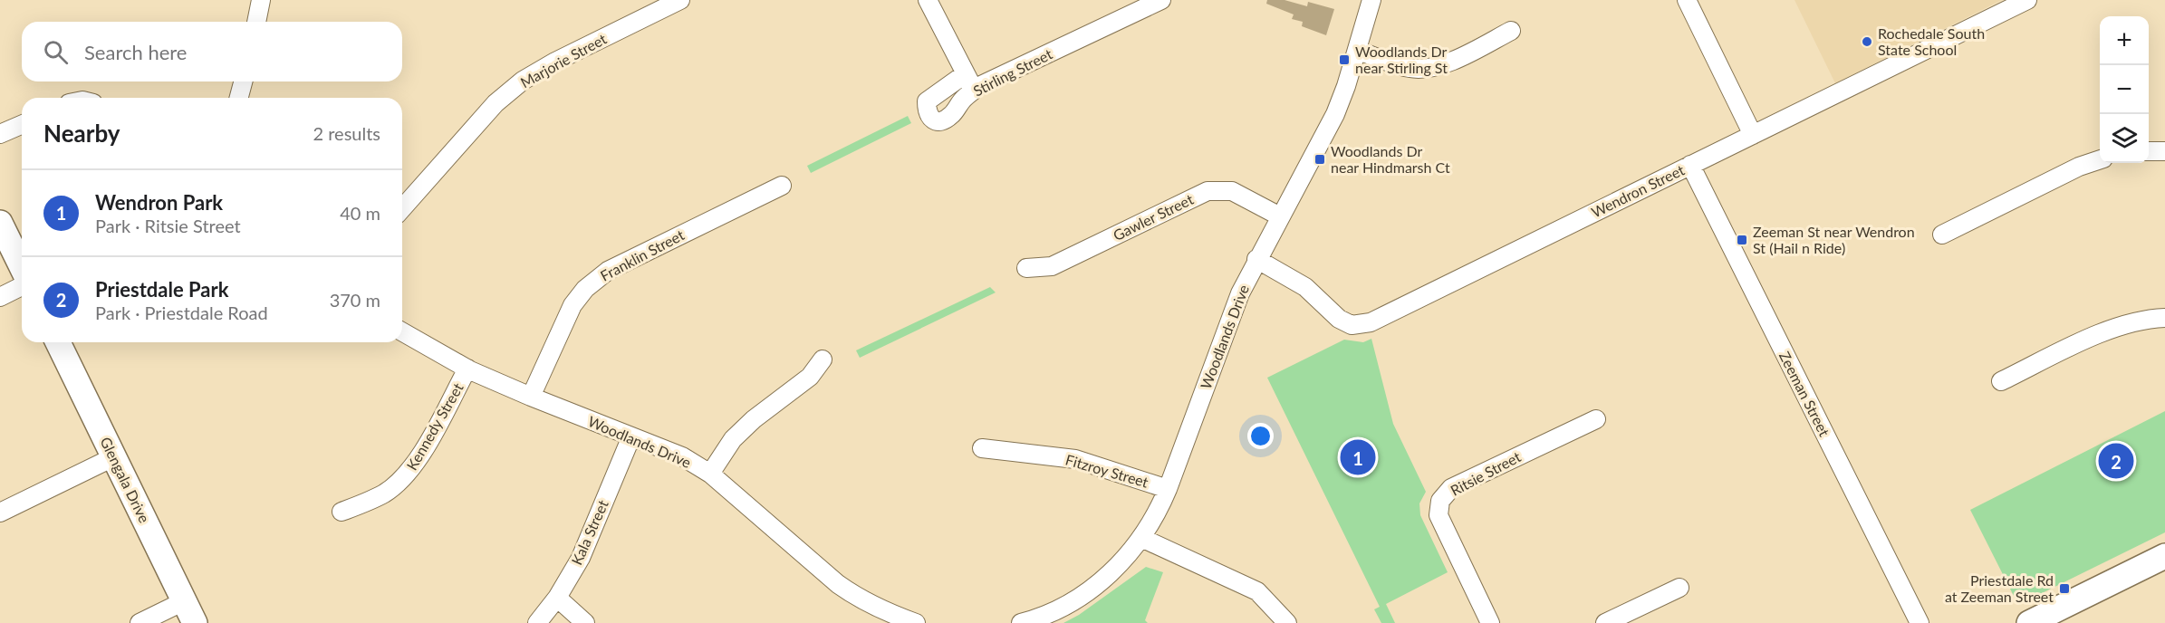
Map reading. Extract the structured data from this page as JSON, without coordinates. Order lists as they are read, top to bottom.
{
  "streets": {
    "street": [
      "Marjorie Street",
      "Stirling Street",
      "Wendron Street",
      "Gawler Street",
      "Franklin Street",
      "Woodlands Drive",
      "Zeeman Street",
      "Kennedy Street",
      "Fitzroy Street",
      "Ritsie Street",
      "Glengala Drive",
      "Kala Street"
    ]
  },
  "crossings": [
    ["Wendron Street", "Woodlands Drive"],
    ["Wendron Street", "Zeeman Street"],
    ["Gawler Street", "Woodlands Drive"],
    ["Franklin Street", "Woodlands Drive"],
    ["Woodlands Drive", "Kennedy Street"],
    ["Woodlands Drive", "Fitzroy Street"],
    ["Woodlands Drive", "Kala Street"]
  ],
  "places": {
    "other": ["Rochedale South State School"],
    "transit": [
      "Woodlands Dr near Stirling St",
      "Woodlands Dr near Hindmarsh Ct",
      "Zeeman St near Wendron St (Hail n Ride)",
      "Priestdale Rd at Zeeman Street"
    ]
  },
  "page": {
    "map_buttons": ["+", "−"],
    "search": "Search here",
    "heading": ["Nearby", "2 results"],
    "list": [
      {
        "mark": "1",
        "name": "Wendron Park",
        "note": "Park · Ritsie Street",
        "value": "40 m"
      },
      {
        "mark": "2",
        "name": "Priestdale Park",
        "note": "Park · Priestdale Road",
        "value": "370 m"
      }
    ],
    "pins": ["1", "2"]
  }
}
